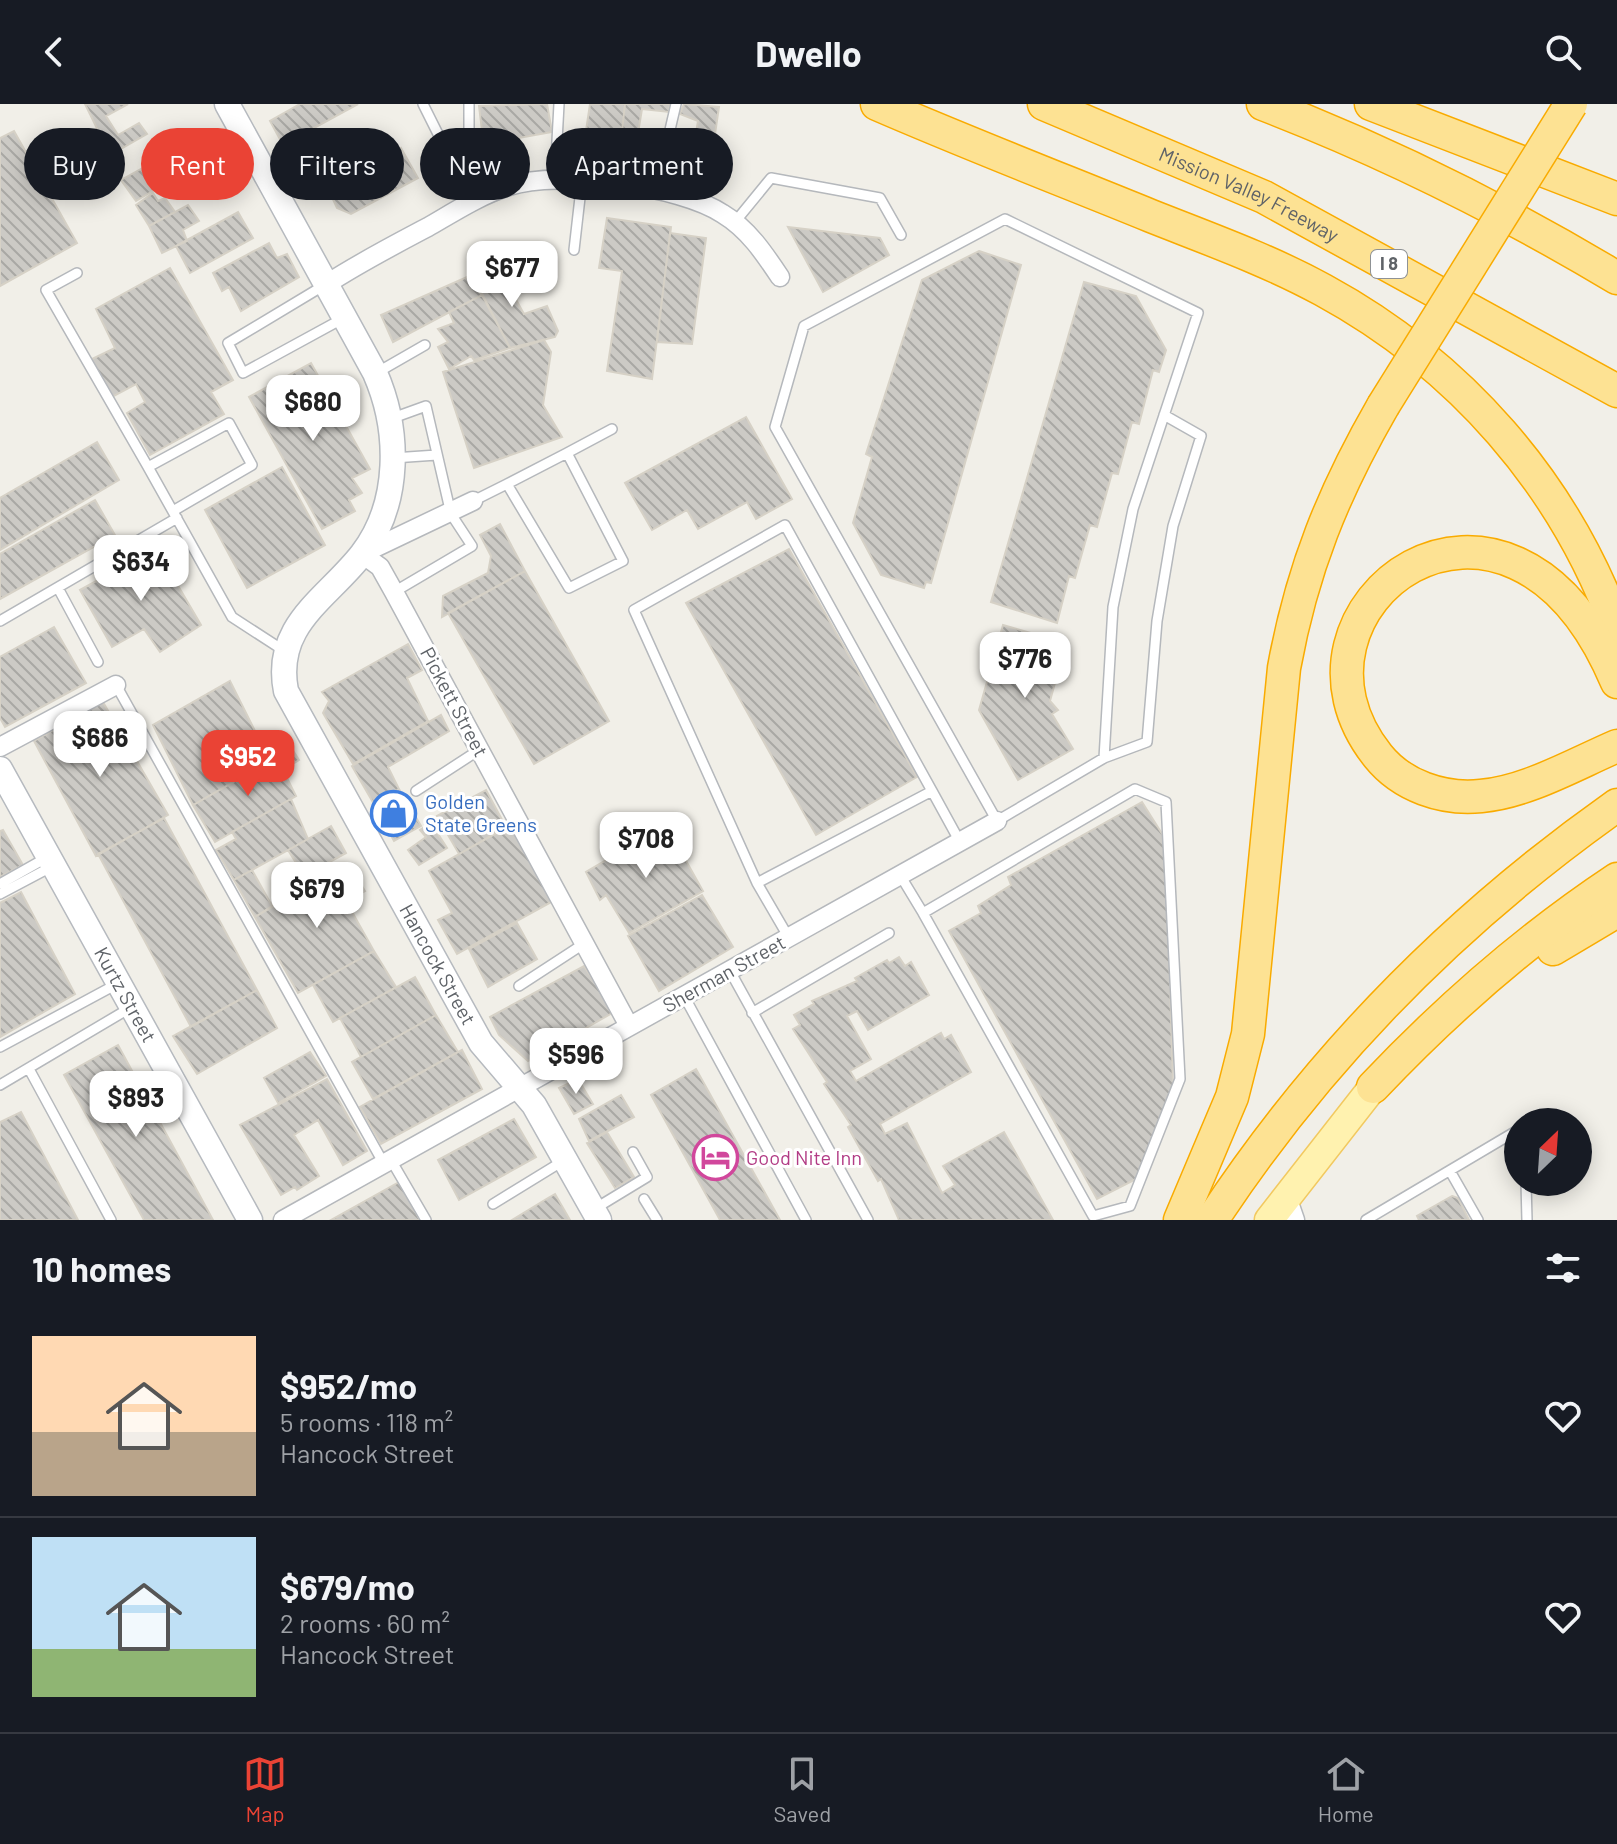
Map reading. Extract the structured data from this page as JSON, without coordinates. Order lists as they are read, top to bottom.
{
  "streets": {
    "highway": ["Mission Valley Freeway", "I 8"],
    "street": [
      "Pickett Street",
      "Hancock Street",
      "Sherman Street",
      "Kurtz Street"
    ]
  },
  "crossings": [
    ["Pickett Street", "Hancock Street"],
    ["Pickett Street", "Sherman Street"],
    ["Hancock Street", "Sherman Street"]
  ],
  "places": {
    "shop": ["Golden State Greens"],
    "hotel": ["Good Nite Inn"]
  },
  "north": "top right",
  "page": {
    "header": "Dwello",
    "chip": [
      "Buy",
      "Rent",
      "Filters",
      "New",
      "Apartment"
    ],
    "price": [
      "$677",
      "$680",
      "$634",
      "$776",
      "$686",
      "$952",
      "$708",
      "$679",
      "$596",
      "$893"
    ],
    "heading": "10 homes",
    "list": [
      {
        "name": "$952/mo",
        "note": "5 rooms · 118 m² · Hancock Street"
      },
      {
        "name": "$679/mo",
        "note": "2 rooms · 60 m² · Hancock Street"
      }
    ],
    "tabs": ["Map", "Saved", "Home"]
  }
}
